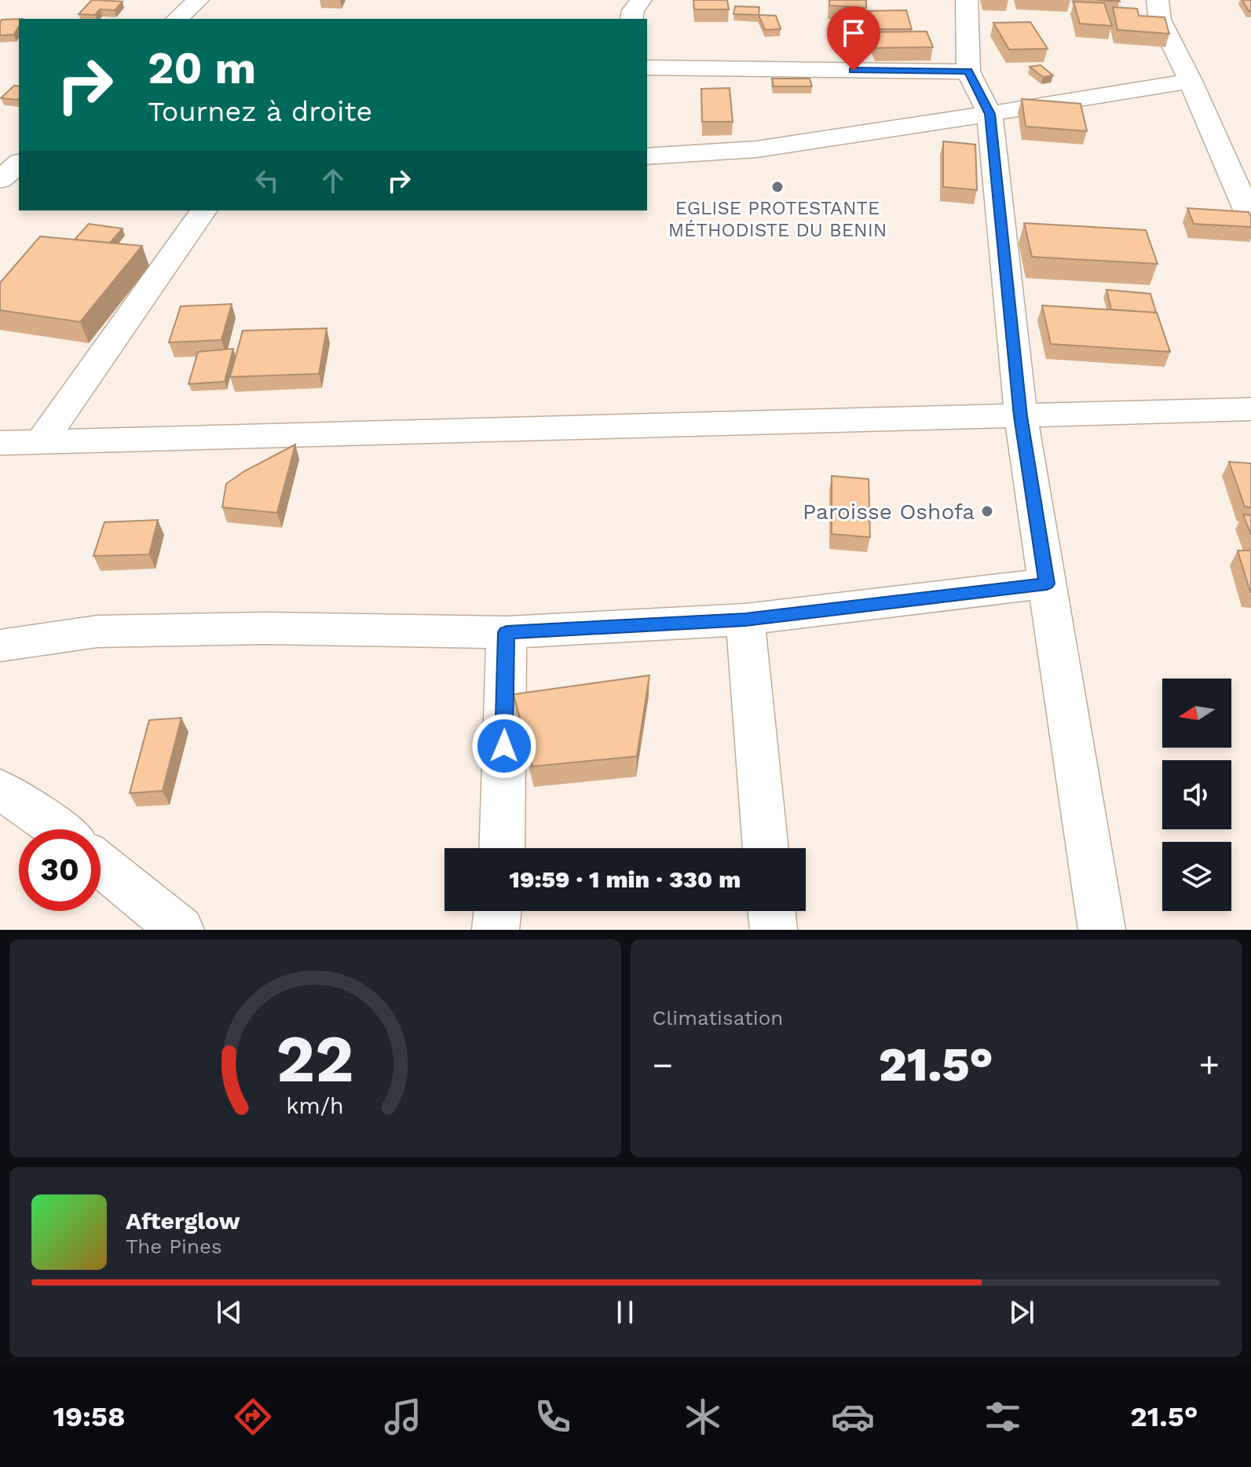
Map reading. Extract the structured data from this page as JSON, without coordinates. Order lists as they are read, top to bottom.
{
  "places": ["EGLISE PROTESTANTE MÉTHODISTE DU BENIN", "Paroisse Oshofa"],
  "north": "left",
  "page": {
    "turn": ["20 m", "Tournez à droite"],
    "limit": "30",
    "trip": "19:59 · 1 min · 330 m",
    "tile": "Climatisation",
    "heat": ["−", "21.5°", "+"],
    "song": ["Afterglow", "The Pines"],
    "tabs": ["19:58", "21.5°"],
    "gauge": ["22", "km/h"]
  }
}
